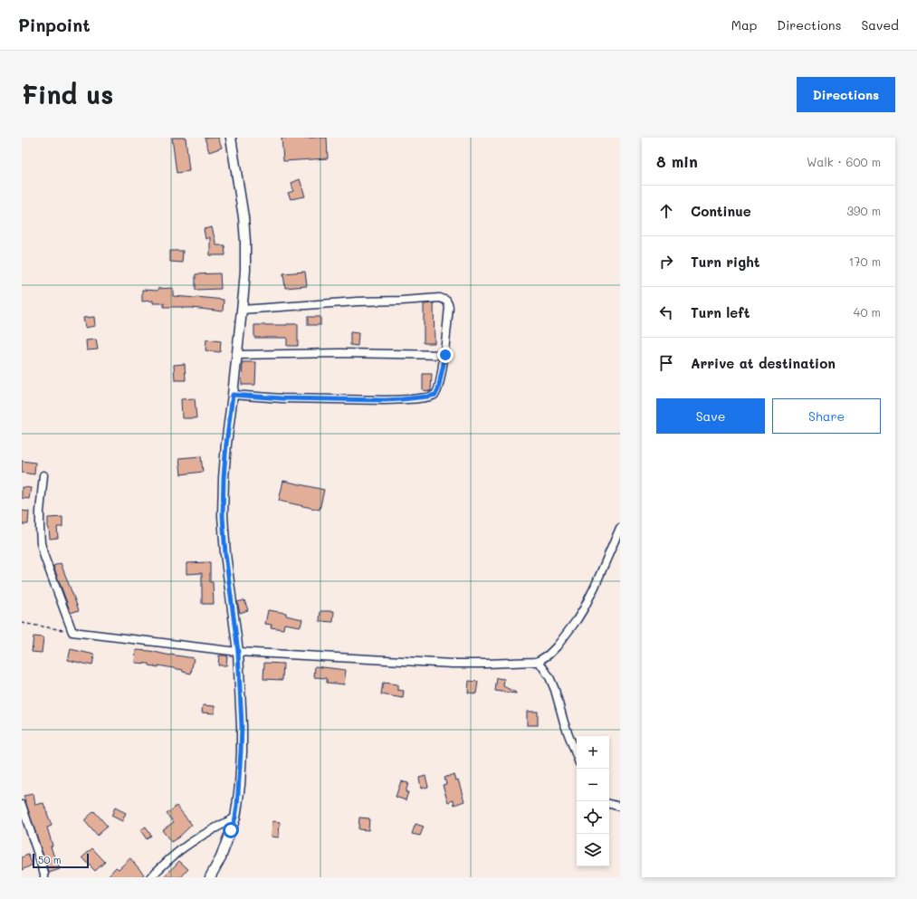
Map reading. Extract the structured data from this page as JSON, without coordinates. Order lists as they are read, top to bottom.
{
  "scale_bar": "50 m",
  "page": {
    "header": "Pinpoint",
    "nav": ["Map", "Directions", "Saved"],
    "buttons": [
      "Directions",
      ["Save", "Share"]
    ],
    "title": "Find us",
    "heading": ["8 min", "Walk · 600 m"],
    "list": [
      ["Continue", "390 m"],
      ["Turn right", "170 m"],
      ["Turn left", "40 m"],
      "Arrive at destination"
    ],
    "map_buttons": ["+", "−"],
    "scale": "50 m"
  }
}
